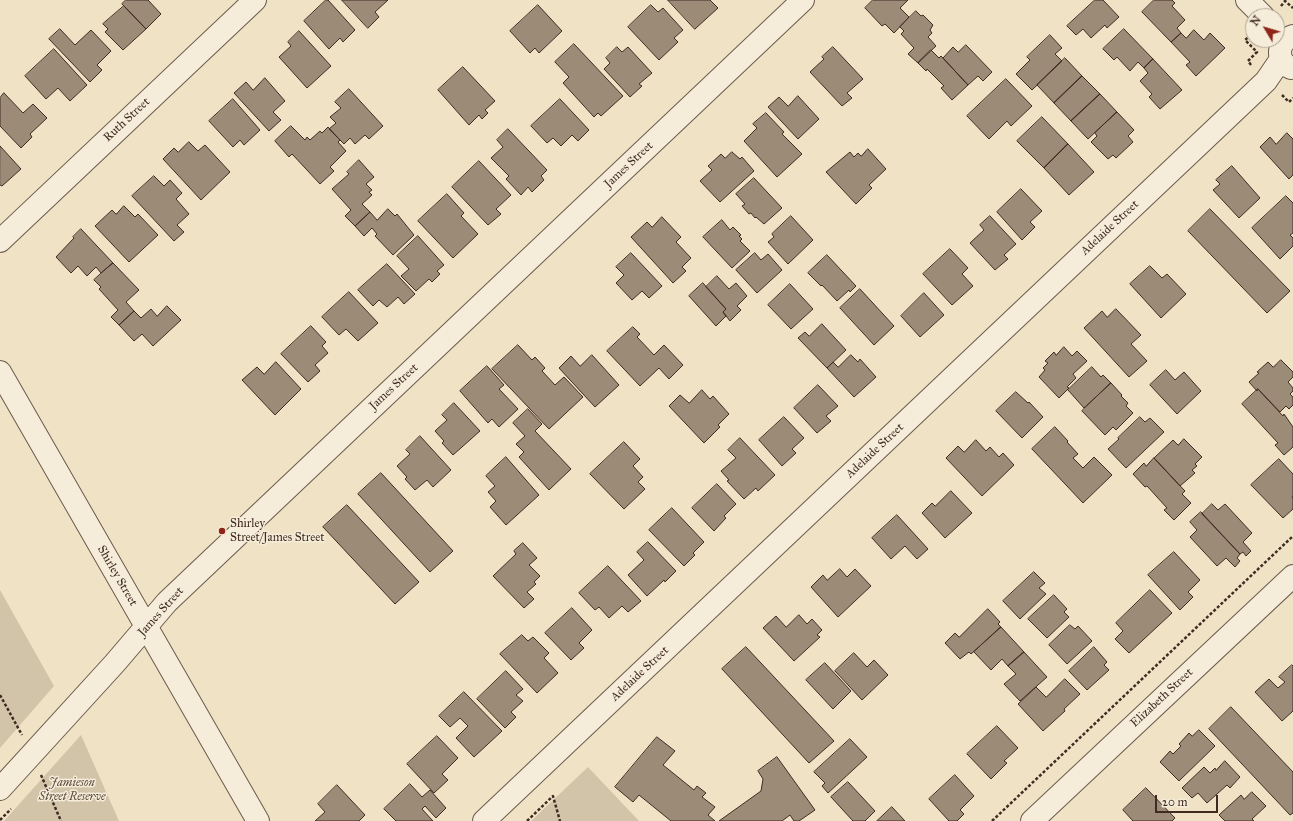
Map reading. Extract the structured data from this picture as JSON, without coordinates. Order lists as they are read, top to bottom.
{
  "streets": {
    "street": [
      "Ruth Street",
      "James Street",
      "Adelaide Street",
      "Shirley Street",
      "Elizabeth Street"
    ]
  },
  "crossings": [
    ["James Street", "Shirley Street"]
  ],
  "parks": ["Jamieson Street Reserve"],
  "places": ["Shirley Street/James Street"],
  "scale_bar": "20 m",
  "north": "top left"
}
